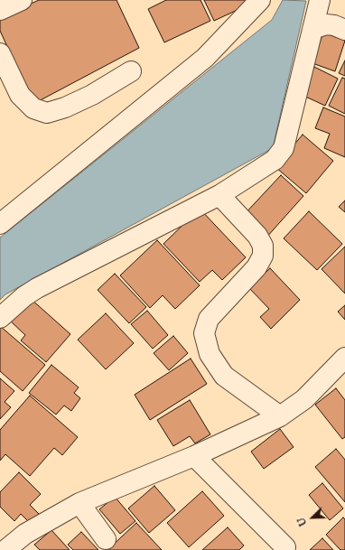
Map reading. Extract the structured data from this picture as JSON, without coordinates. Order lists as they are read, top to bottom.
{
  "north": "bottom left"
}
